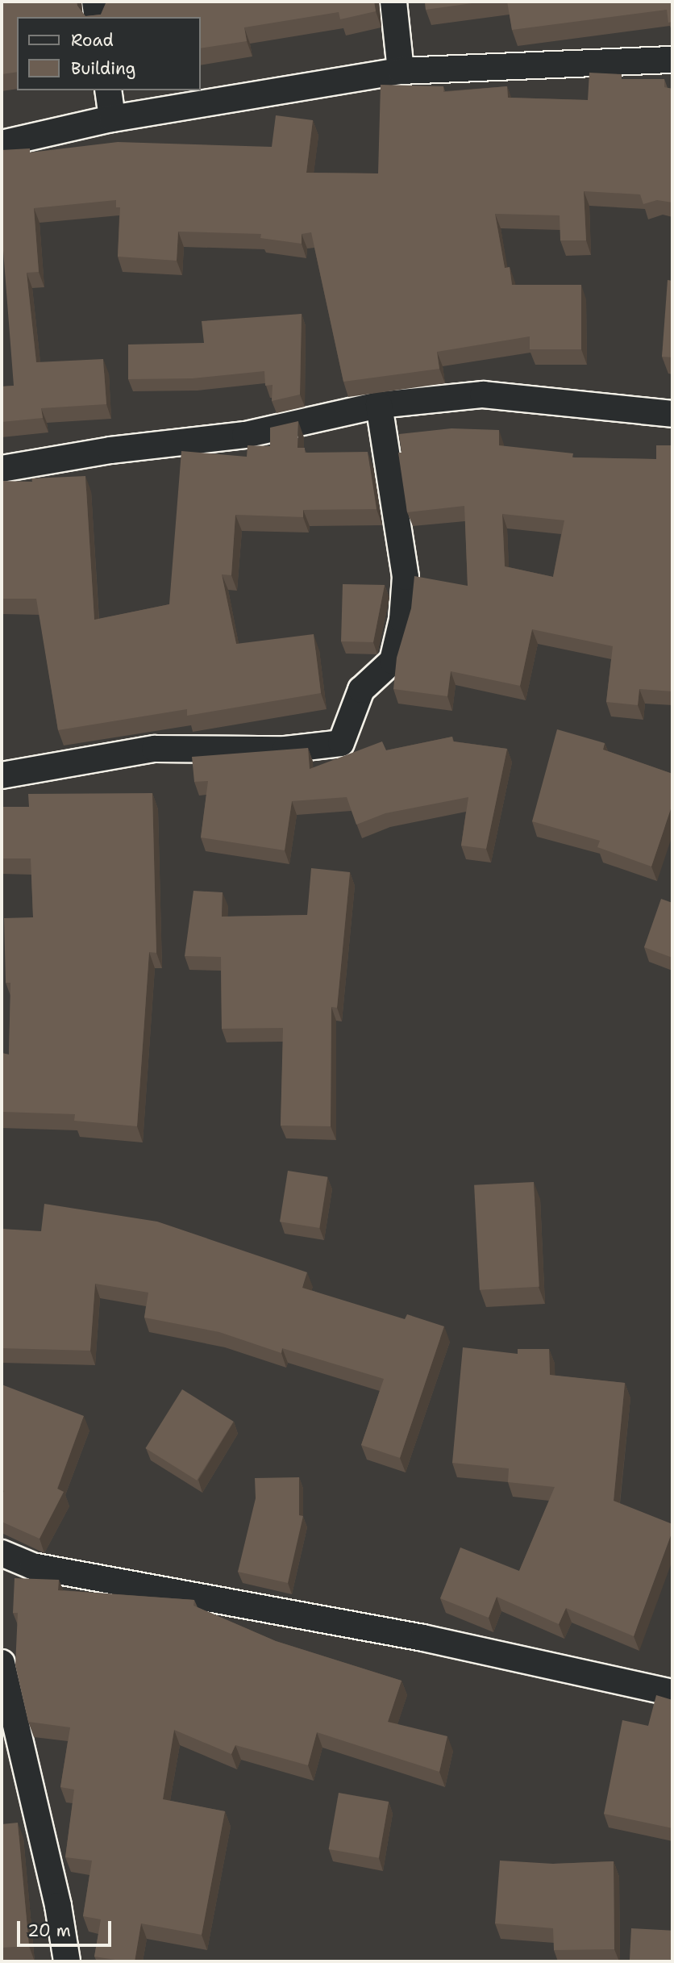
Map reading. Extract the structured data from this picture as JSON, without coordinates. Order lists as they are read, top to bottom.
{
  "legend": ["Road", "Building"],
  "scale_bar": "20 m"
}
